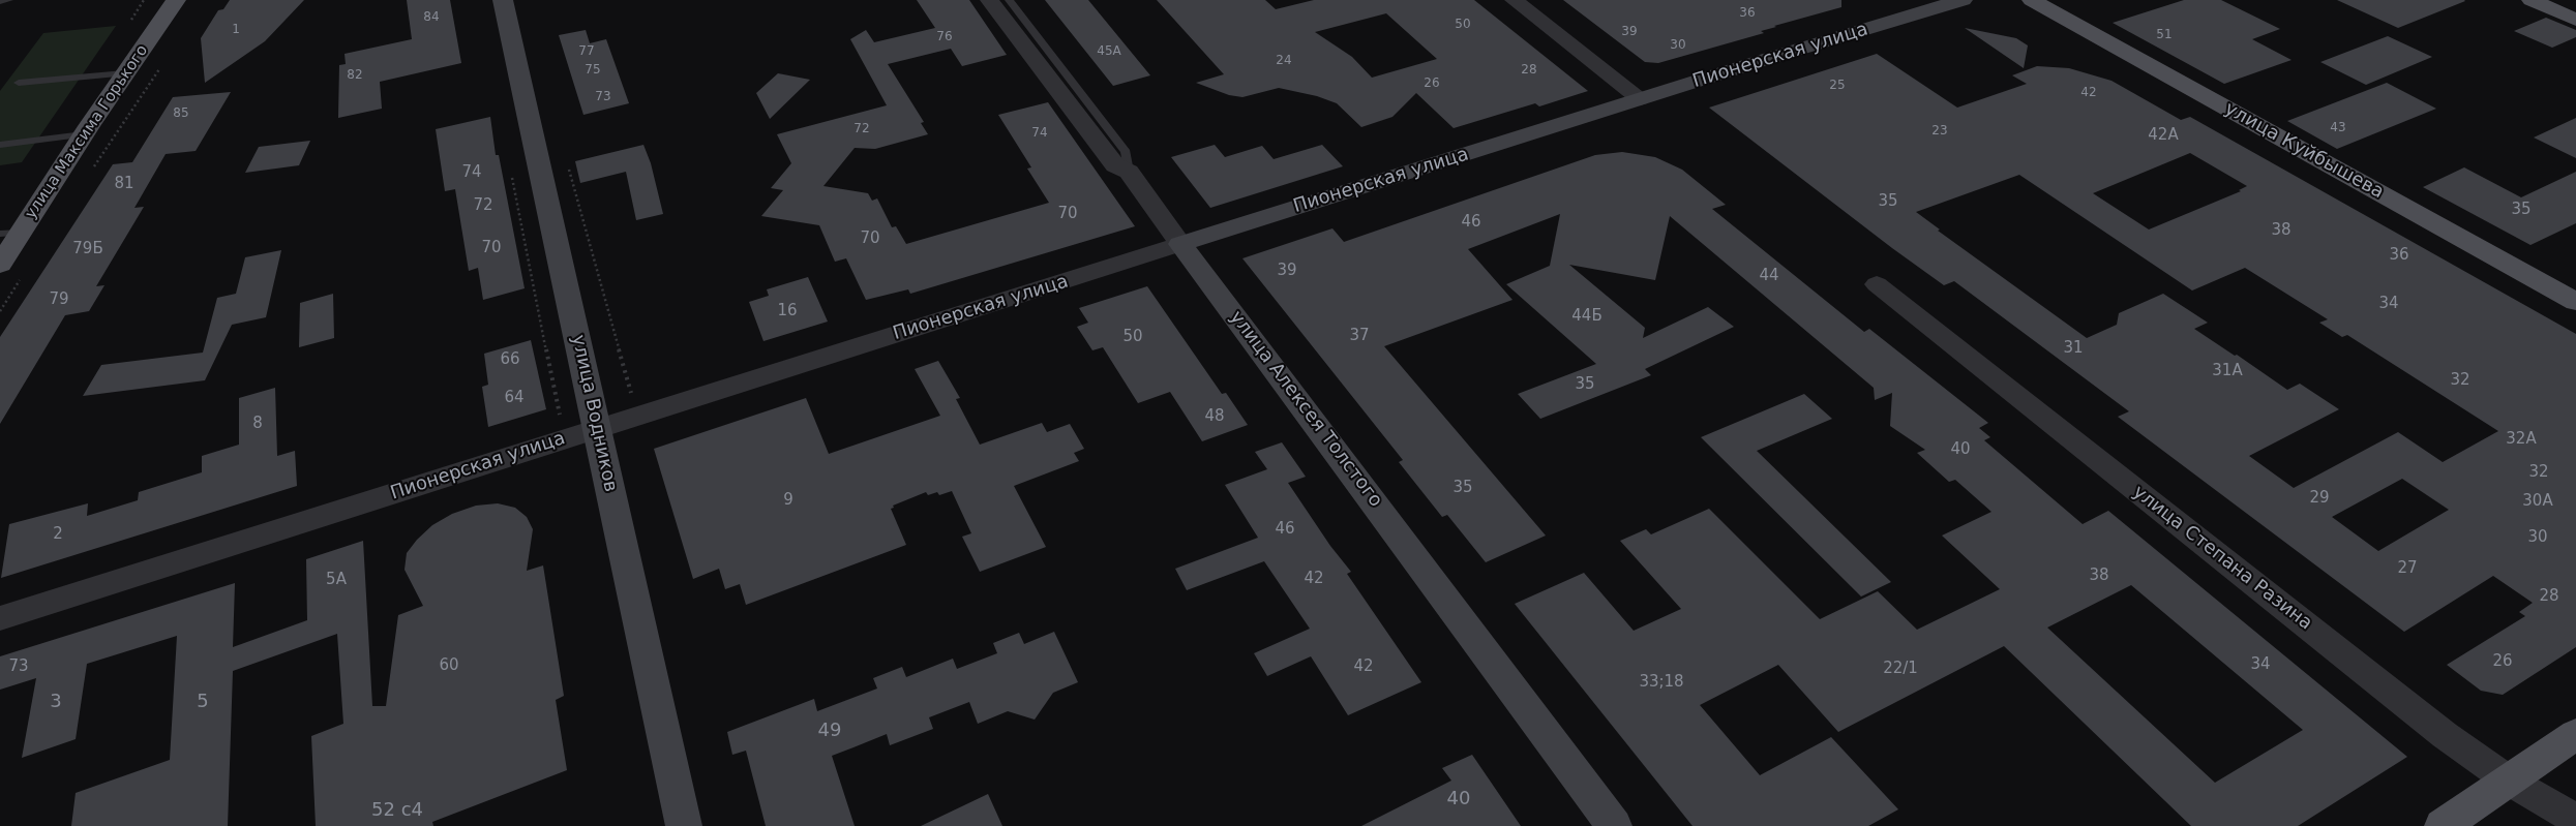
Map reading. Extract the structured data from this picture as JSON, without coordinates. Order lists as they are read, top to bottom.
{
  "streets": {
    "main road": [
      "Пионерская улица",
      "улица Максима Горького",
      "улица Куйбышева",
      "улица Алексея Толстого",
      "улица Водников"
    ],
    "street": ["улица Степана Разина"]
  },
  "crossings": [
    ["Пионерская улица", "улица Алексея Толстого"],
    ["Пионерская улица", "улица Водников"]
  ],
  "house_numbers": [
    "36",
    "84",
    "50",
    "1",
    "39",
    "51",
    "76",
    "30",
    "77",
    "45А",
    "24",
    "75",
    "28",
    "82",
    "26",
    "25",
    "42",
    "73",
    "85",
    "43",
    "72",
    "23",
    "74",
    "42А",
    "74",
    "81",
    "35",
    "72",
    "35",
    "70",
    "46",
    "38",
    "70",
    "70",
    "79Б",
    "36",
    "39",
    "44",
    "79",
    "34",
    "16",
    "44Б",
    "37",
    "50",
    "31",
    "66",
    "31А",
    "32",
    "35",
    "64",
    "48",
    "8",
    "32А",
    "40",
    "32",
    "35",
    "29",
    "9",
    "30А",
    "46",
    "2",
    "30",
    "27",
    "38",
    "42",
    "5А",
    "28",
    "26",
    "34",
    "60",
    "73",
    "42",
    "22/1",
    "33;18",
    "3",
    "5",
    "49",
    "40",
    "52 с4"
  ]
}
